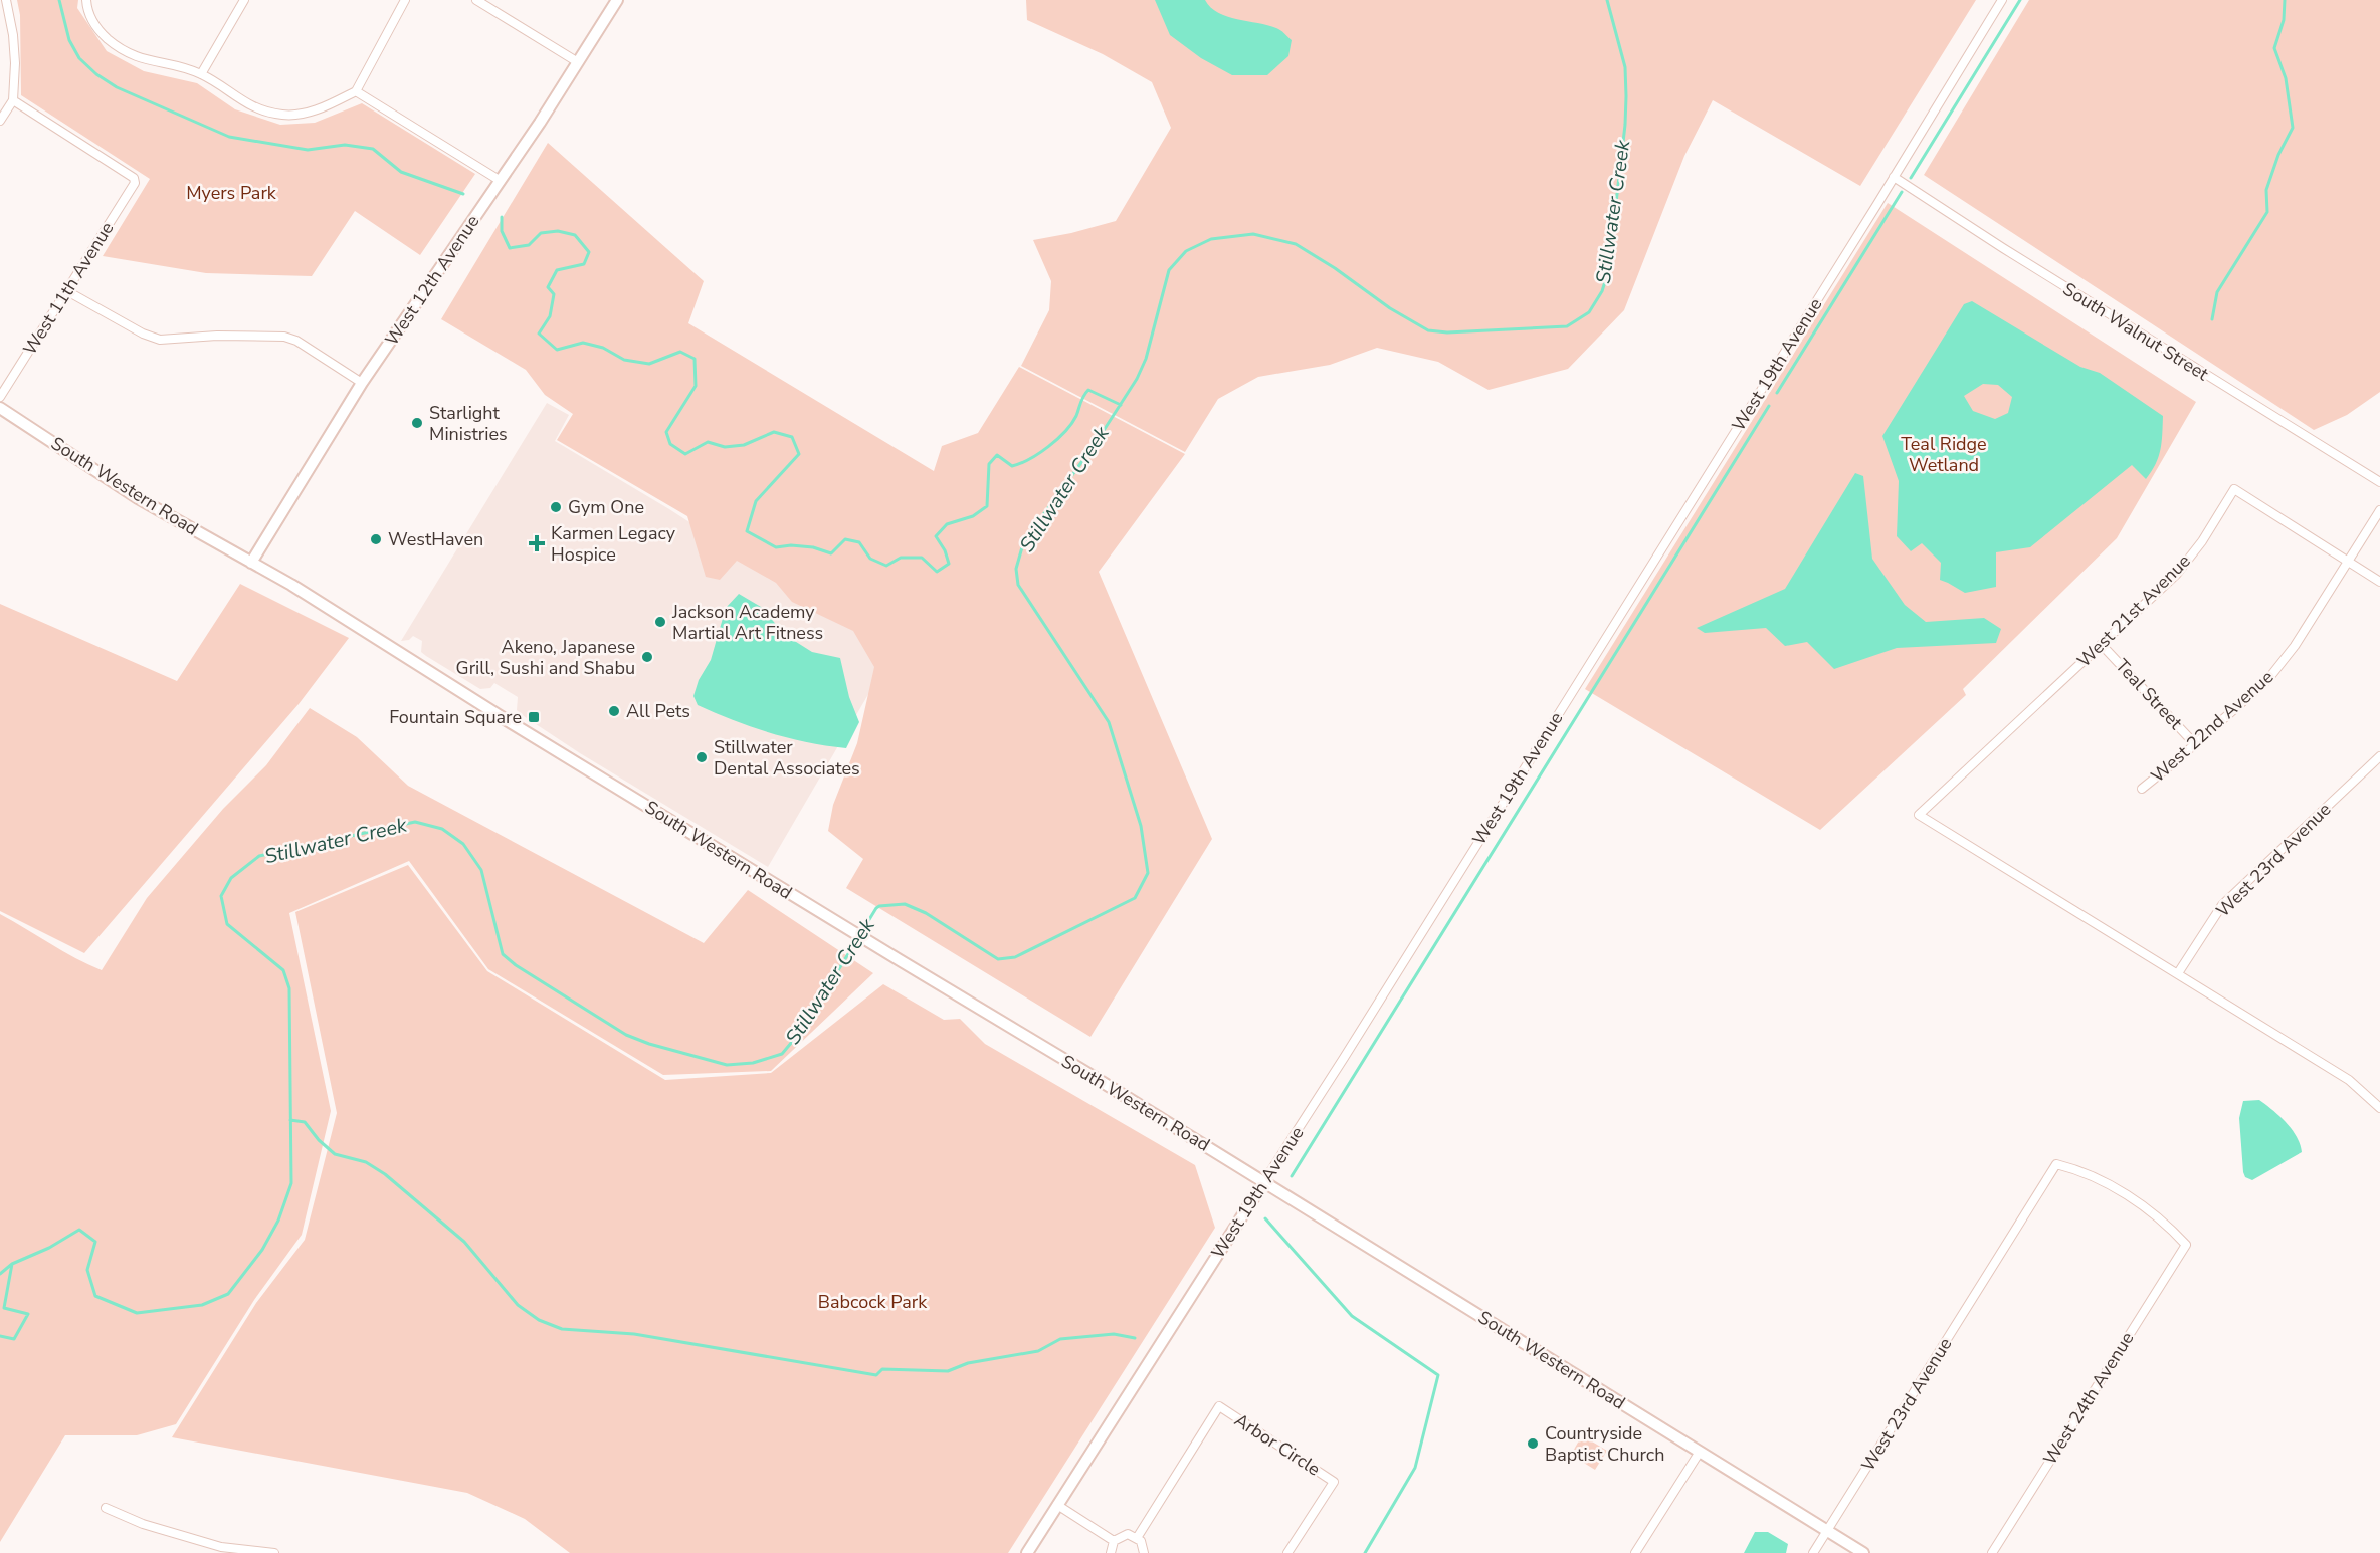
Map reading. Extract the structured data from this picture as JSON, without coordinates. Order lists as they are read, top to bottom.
{
  "streets": {
    "main road": ["West 12th Avenue", "West 19th Avenue", "South Western Road"],
    "street": [
      "West 11th Avenue",
      "South Walnut Street",
      "West 21st Avenue",
      "Teal Street",
      "West 22nd Avenue",
      "West 23rd Avenue",
      "West 24th Avenue",
      "Arbor Circle"
    ]
  },
  "crossings": [
    ["West 12th Avenue", "South Western Road"],
    ["South Walnut Street", "West 19th Avenue"],
    ["West 19th Avenue", "South Western Road"],
    ["South Western Road", "West 23rd Avenue"],
    ["West 21st Avenue", "Teal Street"],
    ["West 21st Avenue", "West 22nd Avenue"],
    ["West 21st Avenue", "West 23rd Avenue"],
    ["Teal Street", "West 22nd Avenue"],
    ["West 23rd Avenue", "West 24th Avenue"]
  ],
  "water": ["Stillwater Creek"],
  "parks": ["Myers Park", "Teal Ridge Wetland", "Babcock Park"],
  "places": {
    "other": [
      "Starlight Ministries",
      "Gym One",
      "WestHaven",
      "Jackson Academy Martial Art Fitness",
      "Akeno, Japanese Grill, Sushi and Shabu",
      "All Pets",
      "Stillwater Dental Associates",
      "Countryside Baptist Church"
    ],
    "health": ["Karmen Legacy Hospice"],
    "transit": ["Fountain Square"]
  }
}
